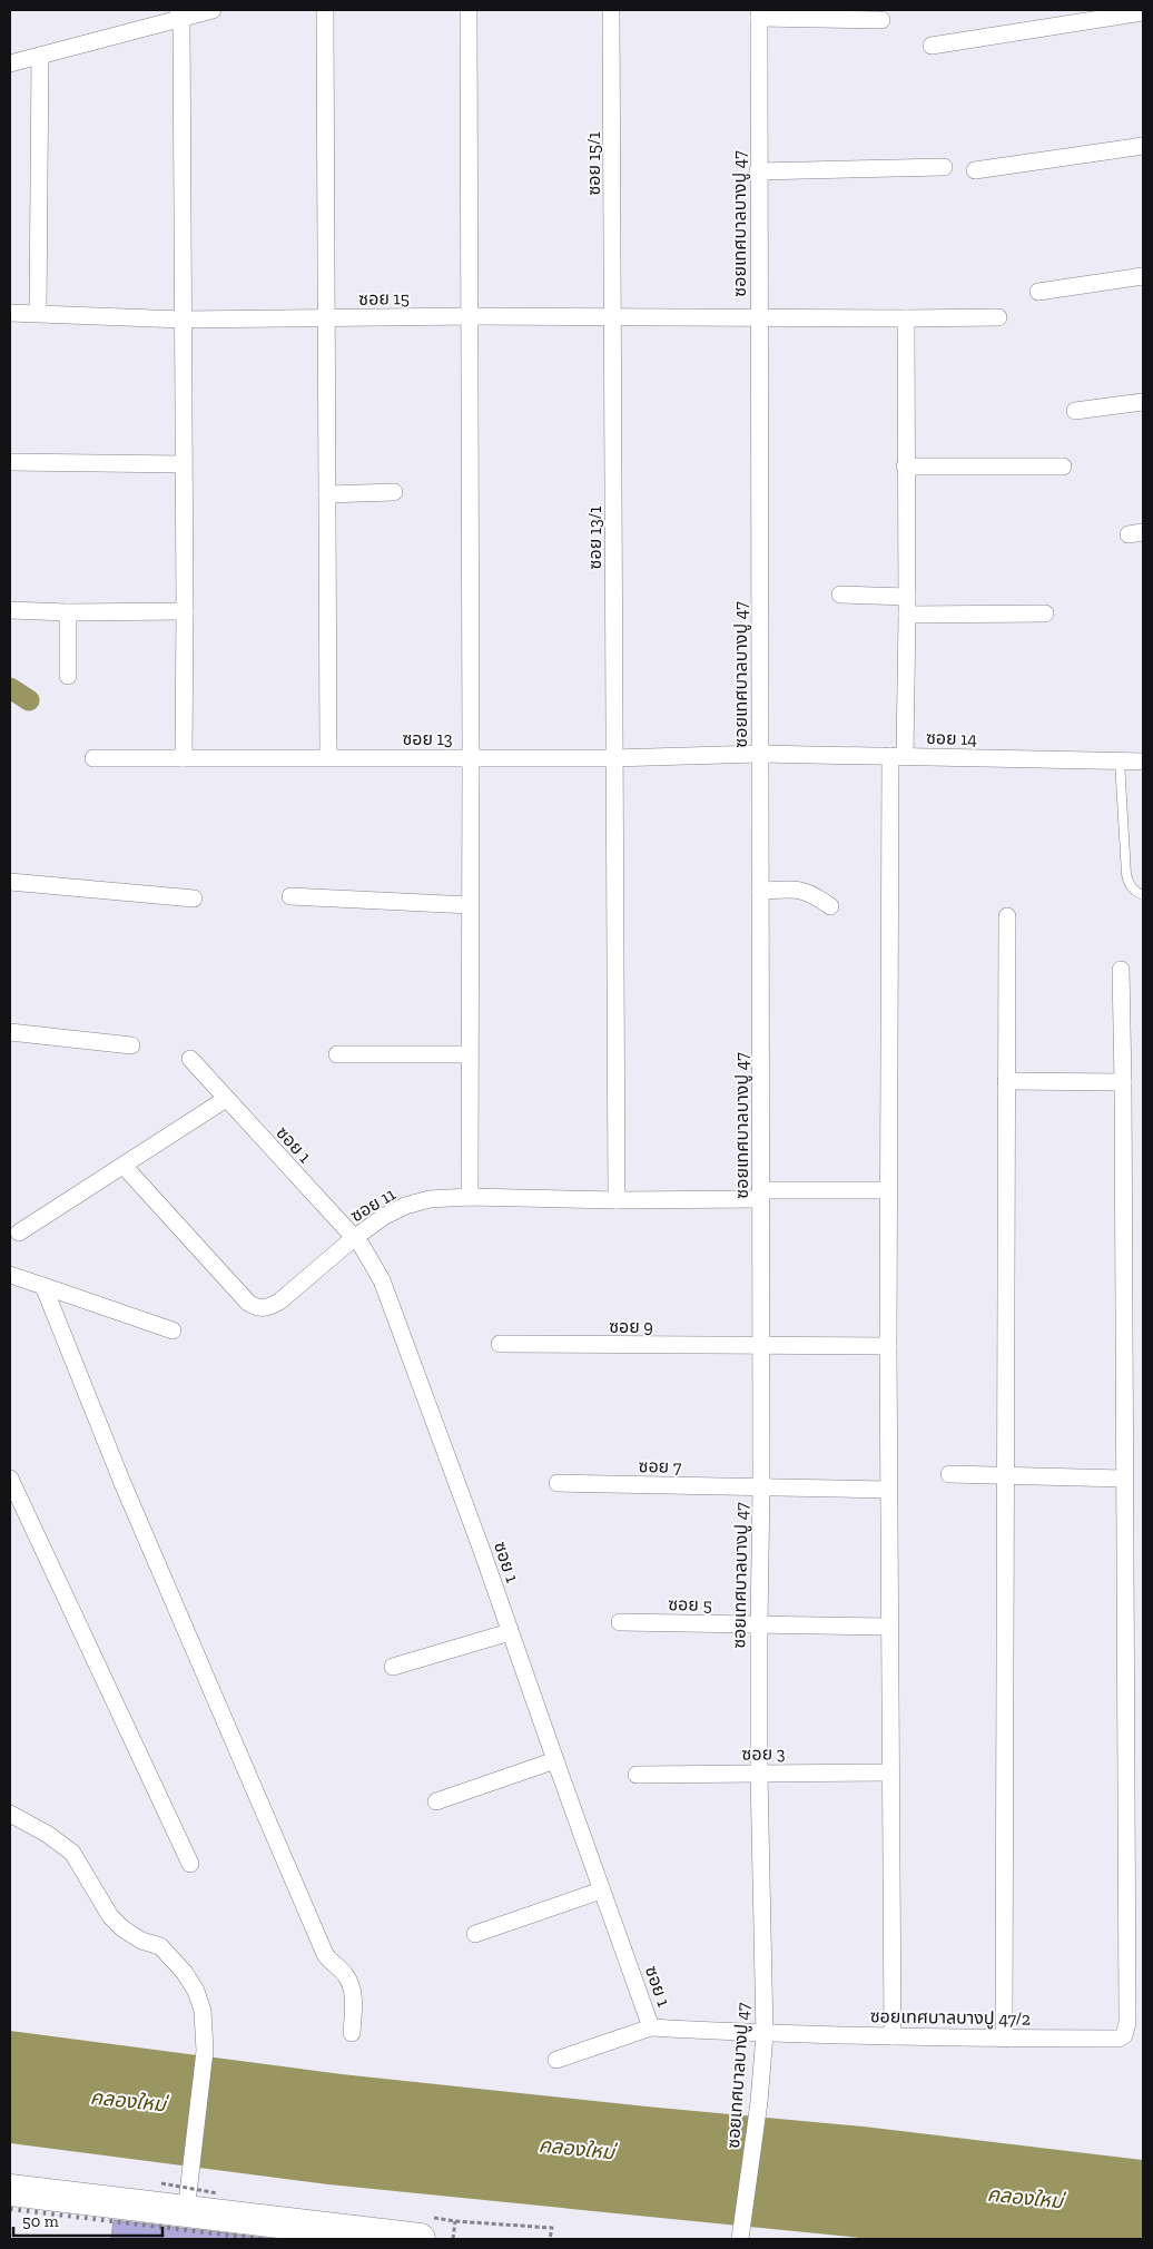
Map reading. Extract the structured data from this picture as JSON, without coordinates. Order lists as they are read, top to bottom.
{
  "streets": {
    "street": [
      "ซอย 15/1",
      "ซอยเทศบาลบางปู 47",
      "ซอย 15",
      "ซอย 13/1",
      "ซอย 13",
      "ซอย 14",
      "ซอย 1",
      "ซอย 11",
      "ซอย 9",
      "ซอย 7",
      "ซอย 5",
      "ซอย 3",
      "ซอยเทศบาลบางปู 47/2"
    ]
  },
  "crossings": [
    ["ซอย 15/1", "ซอย 15"],
    ["ซอย 15/1", "ซอย 13/1"],
    ["ซอยเทศบาลบางปู 47", "ซอย 15"],
    ["ซอยเทศบาลบางปู 47", "ซอย 13"],
    ["ซอยเทศบาลบางปู 47", "ซอย 14"],
    ["ซอยเทศบาลบางปู 47", "ซอย 1"],
    ["ซอยเทศบาลบางปู 47", "ซอย 11"],
    ["ซอยเทศบาลบางปู 47", "ซอย 9"],
    ["ซอยเทศบาลบางปู 47", "ซอย 7"],
    ["ซอยเทศบาลบางปู 47", "ซอย 5"],
    ["ซอยเทศบาลบางปู 47", "ซอย 3"],
    ["ซอยเทศบาลบางปู 47", "ซอยเทศบาลบางปู 47/2"],
    ["ซอย 15", "ซอย 13/1"],
    ["ซอย 13/1", "ซอย 13"],
    ["ซอย 13/1", "ซอย 11"],
    ["ซอย 13", "ซอย 14"],
    ["ซอย 1", "ซอย 11"],
    ["ซอย 1", "ซอยเทศบาลบางปู 47/2"]
  ],
  "water": ["คลองใหม่"],
  "scale_bar": "50 m"
}
